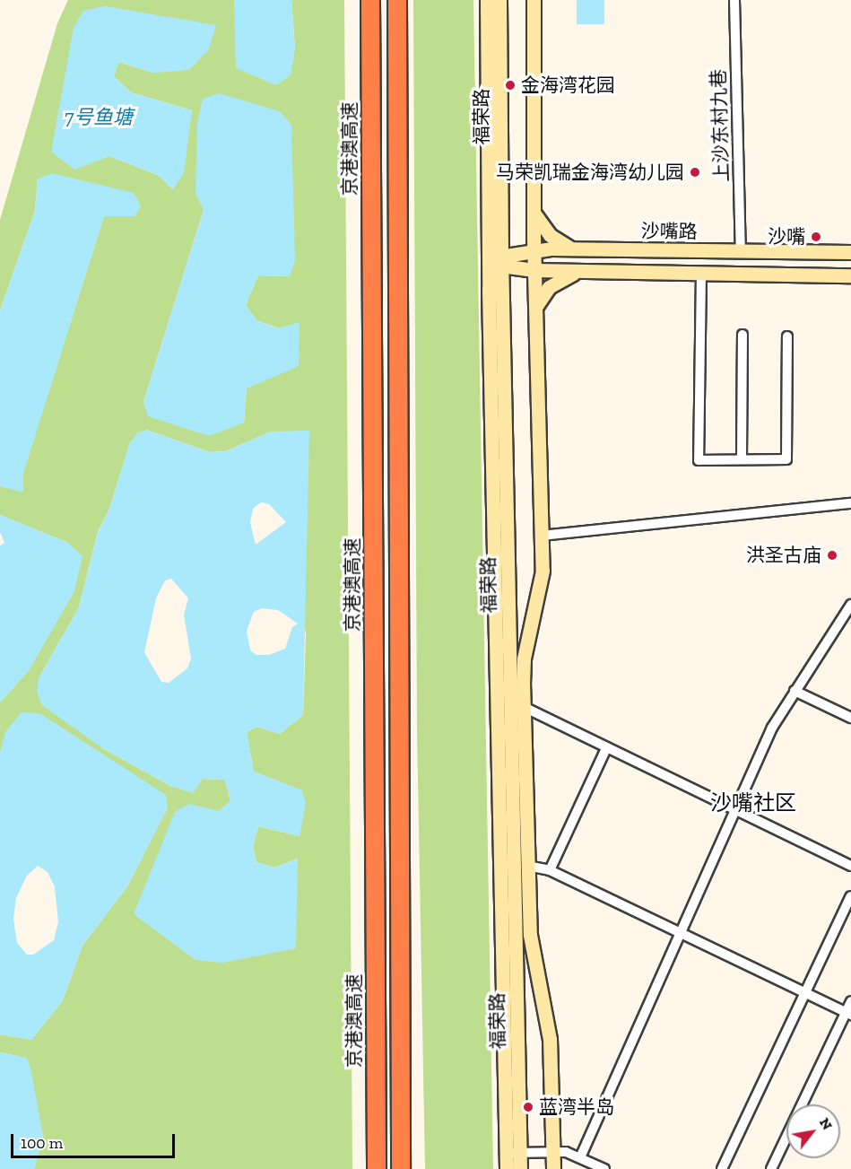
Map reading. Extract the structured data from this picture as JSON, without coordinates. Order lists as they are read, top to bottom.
{
  "streets": {
    "highway": ["京港澳高速"],
    "main road": ["福荣路", "沙嘴路"],
    "street": ["上沙东村九巷"]
  },
  "crossings": [
    ["福荣路", "沙嘴路"],
    ["上沙东村九巷", "沙嘴路"]
  ],
  "districts": ["沙嘴社区"],
  "water": ["7号鱼塘"],
  "places": [
    "金海湾花园",
    "马荣凯瑞金海湾幼儿园",
    "沙嘴",
    "洪圣古庙",
    "蓝湾半岛"
  ],
  "scale_bar": "100 m",
  "north": "top right"
}
